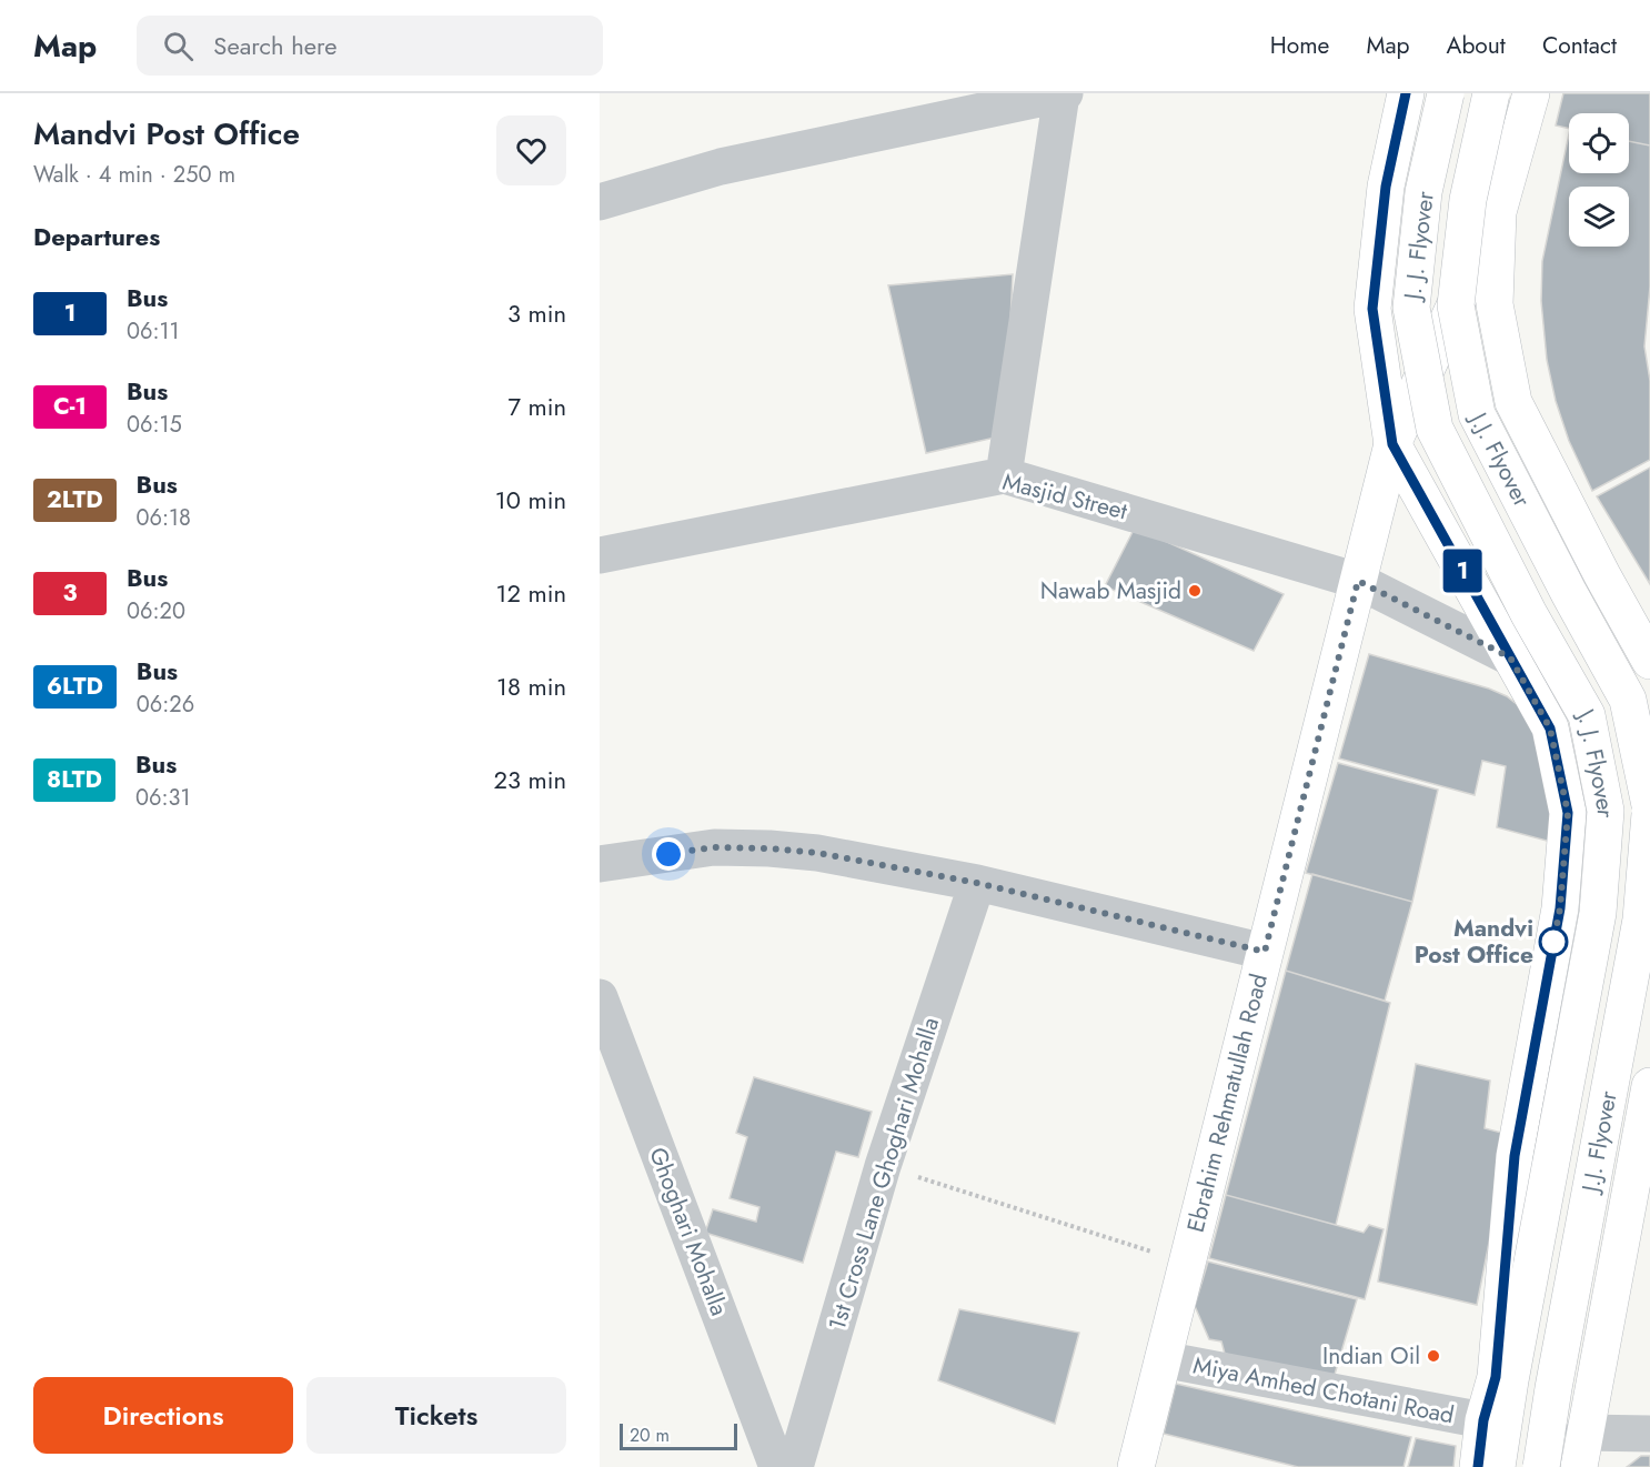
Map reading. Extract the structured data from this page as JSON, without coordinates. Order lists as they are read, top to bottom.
{
  "streets": {
    "main road": ["J. J. Flyover", "J.J. Flyover", "Ebrahim Rehmatullah Road"],
    "street": [
      "Masjid Street",
      "1st Cross Lane Ghoghari Mohalla",
      "Ghoghari Mohalla",
      "Miya Amhed Chotani Road"
    ]
  },
  "crossings": [
    ["Masjid Street", "Ebrahim Rehmatullah Road"],
    ["Ebrahim Rehmatullah Road", "Miya Amhed Chotani Road"]
  ],
  "places": ["Nawab Masjid", "Mandvi Post Office", "Indian Oil"],
  "lines": ["bus line 1"],
  "scale_bar": "20 m",
  "page": {
    "header": "Map",
    "search": "Search here",
    "nav": [
      "Home",
      "Map",
      "About",
      "Contact"
    ],
    "heading": [
      ["Mandvi Post Office", "Walk · 4 min · 250 m"],
      "Departures"
    ],
    "on_map": "1",
    "list": [
      {
        "mark": "1",
        "name": "Bus",
        "note": "06:11",
        "value": "3 min"
      },
      {
        "mark": "C-1",
        "name": "Bus",
        "note": "06:15",
        "value": "7 min"
      },
      {
        "mark": "2LTD",
        "name": "Bus",
        "note": "06:18",
        "value": "10 min"
      },
      {
        "mark": "3",
        "name": "Bus",
        "note": "06:20",
        "value": "12 min"
      },
      {
        "mark": "6LTD",
        "name": "Bus",
        "note": "06:26",
        "value": "18 min"
      },
      {
        "mark": "8LTD",
        "name": "Bus",
        "note": "06:31",
        "value": "23 min"
      }
    ],
    "buttons": ["Directions", "Tickets"],
    "scale": "20 m"
  }
}
